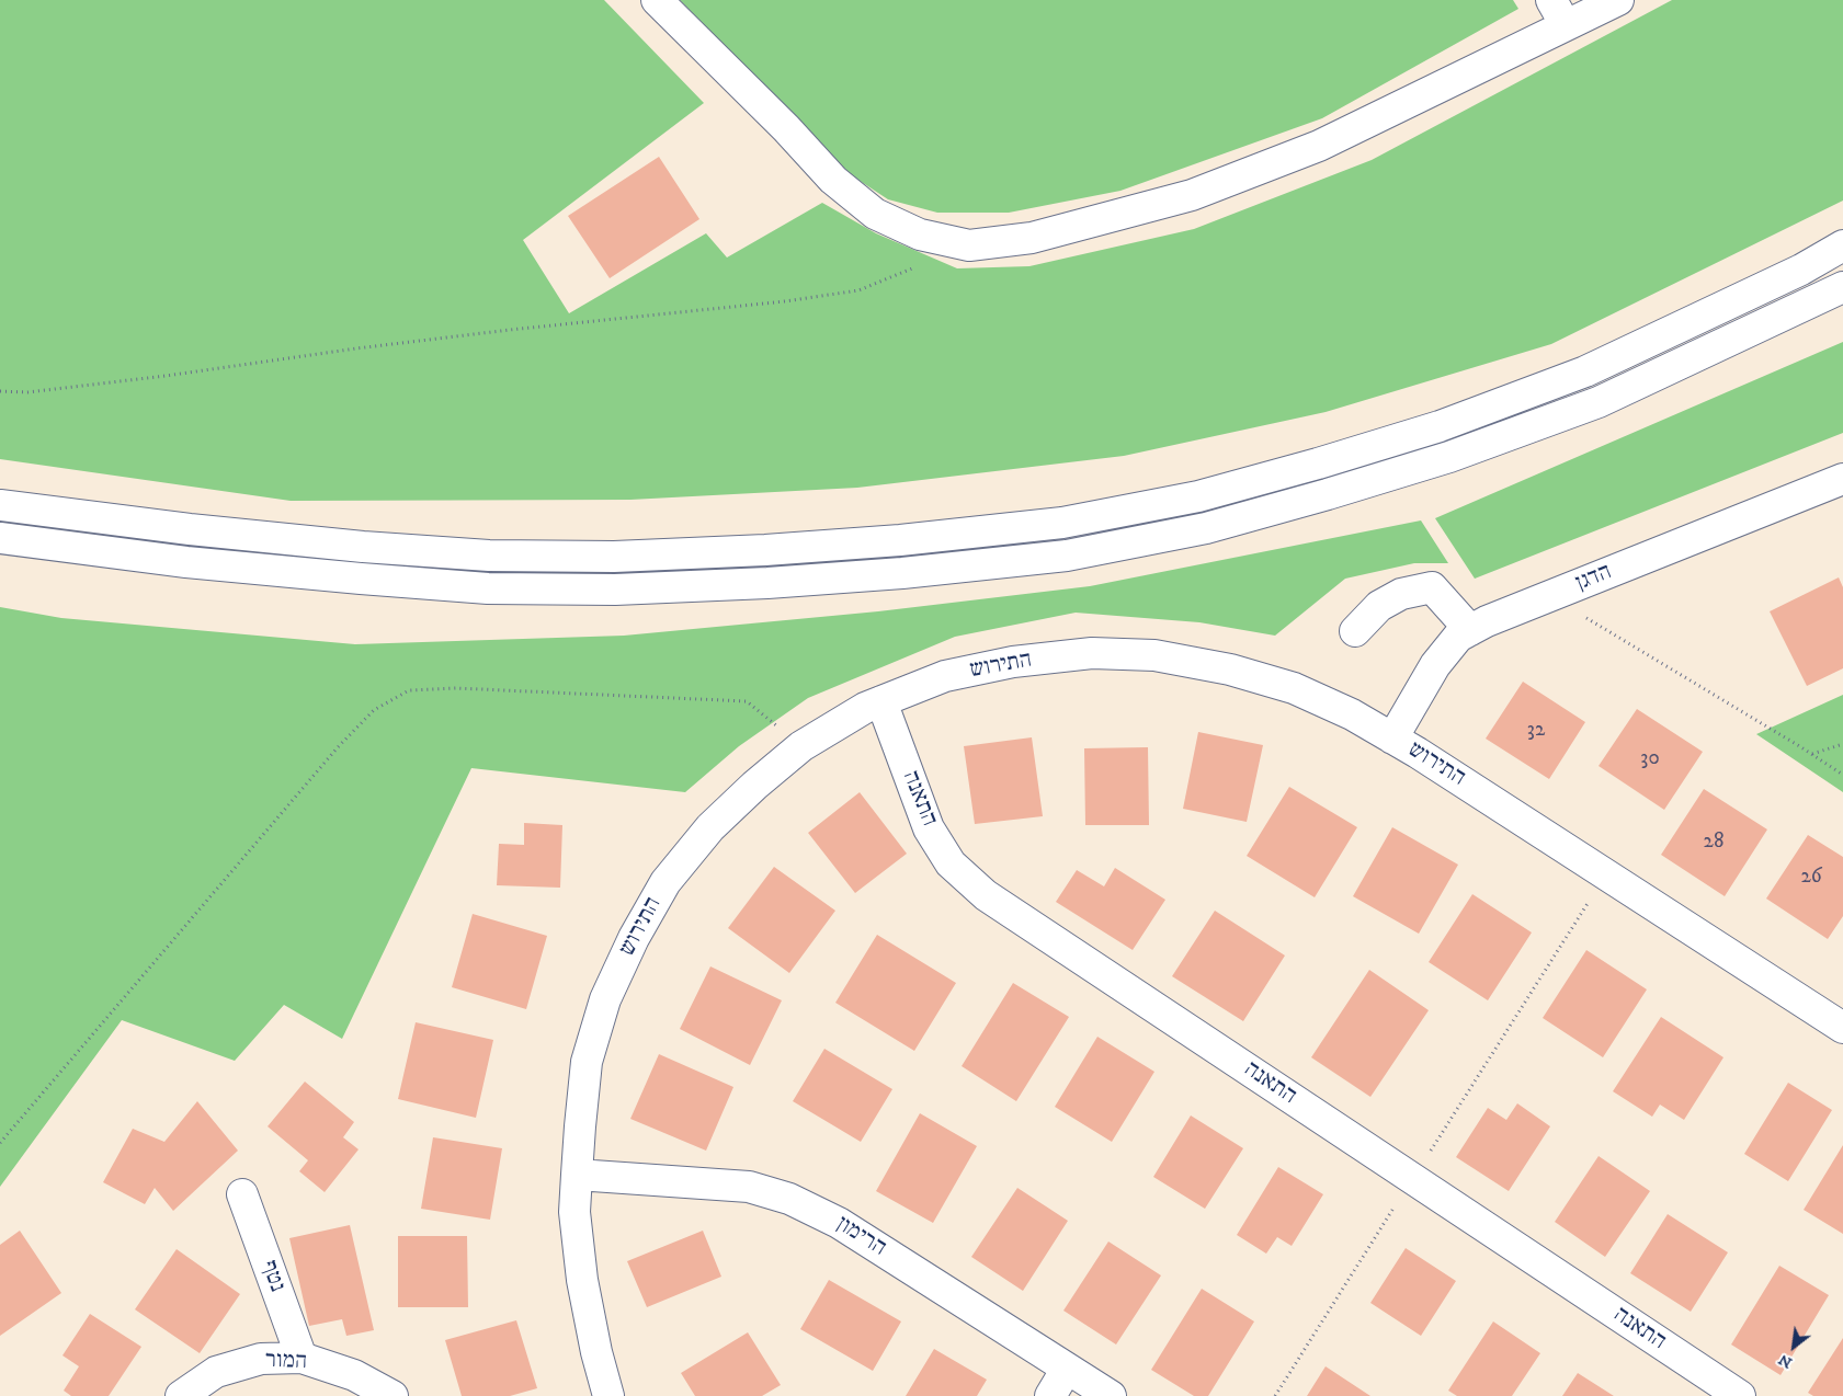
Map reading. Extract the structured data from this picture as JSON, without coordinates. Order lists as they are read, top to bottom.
{
  "streets": {
    "street": [
      "הדגן",
      "התירוש",
      "התאנה",
      "הרימון",
      "נטף",
      "המור"
    ]
  },
  "crossings": [
    ["הדגן", "התירוש"],
    ["התירוש", "התאנה"],
    ["התירוש", "הרימון"],
    ["נטף", "המור"]
  ],
  "house_numbers": [
    "32",
    "30",
    "28",
    "26"
  ],
  "north": "bottom left"
}
